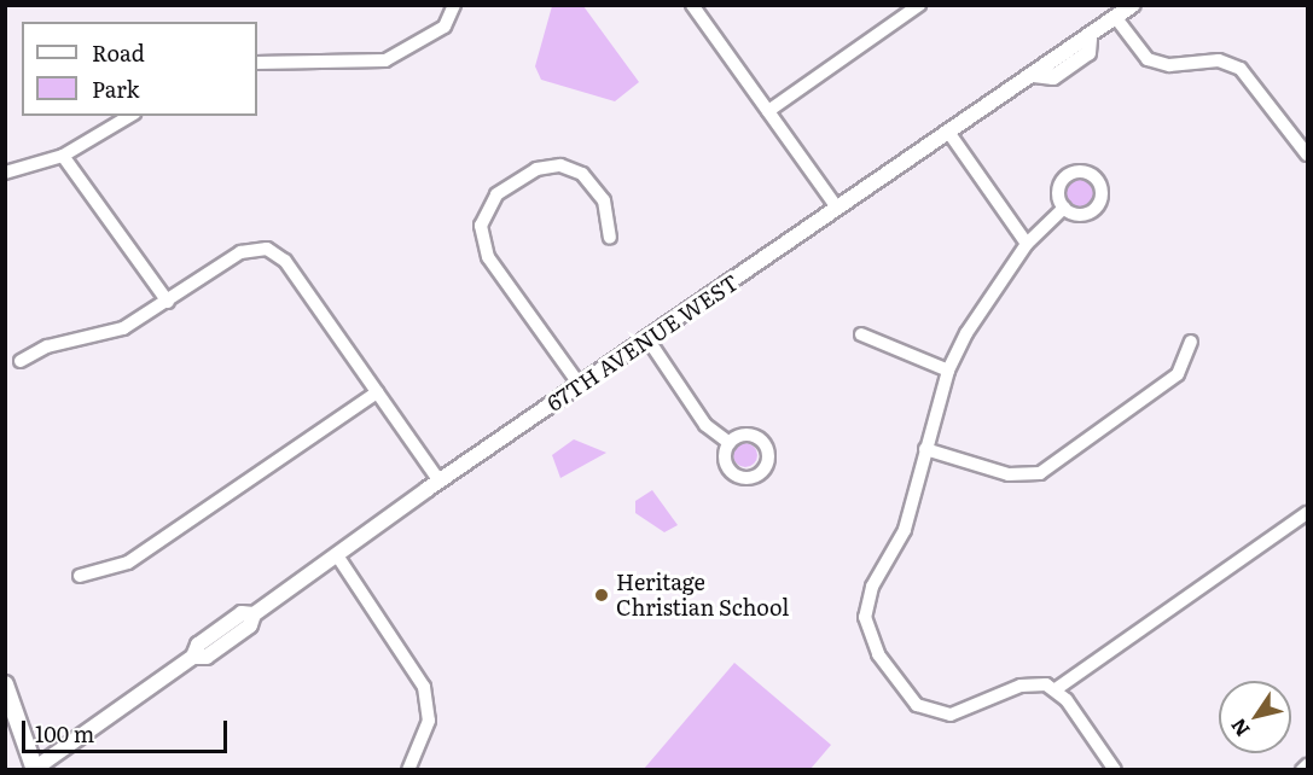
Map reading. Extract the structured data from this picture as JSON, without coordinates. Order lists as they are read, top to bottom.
{
  "streets": {
    "street": ["67TH AVENUE WEST"]
  },
  "places": ["Heritage Christian School"],
  "legend": ["Road", "Park"],
  "scale_bar": "100 m",
  "north": "bottom left"
}
